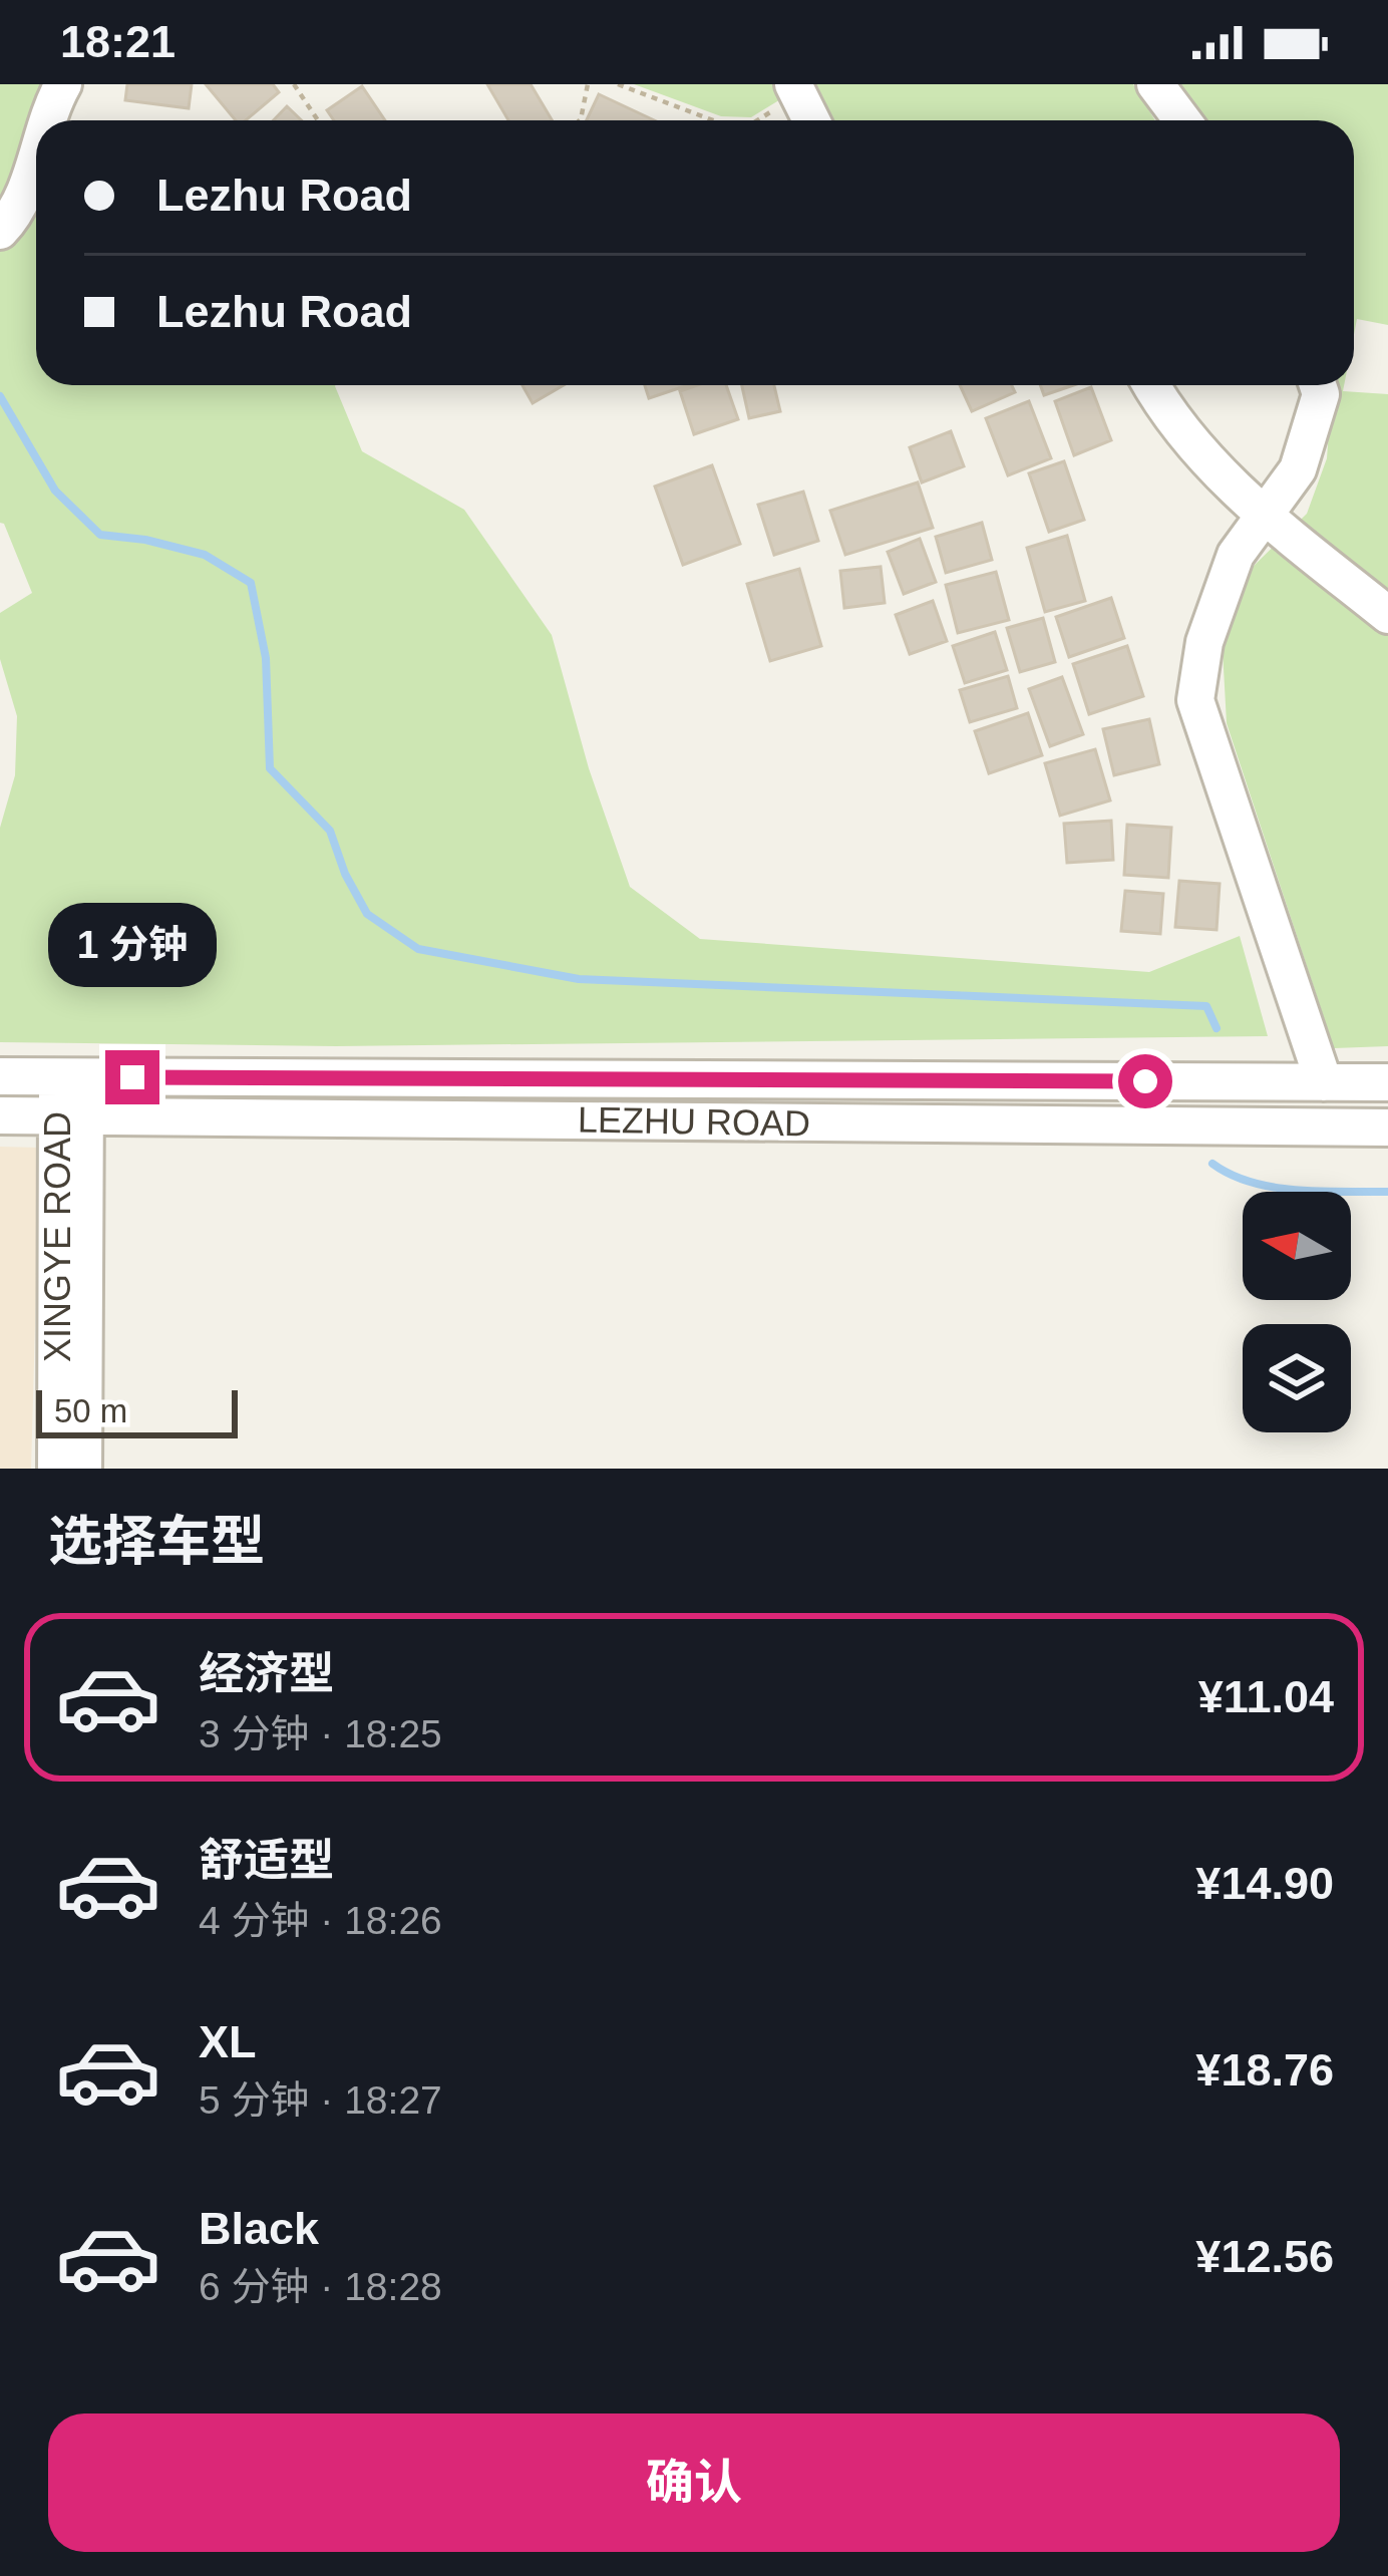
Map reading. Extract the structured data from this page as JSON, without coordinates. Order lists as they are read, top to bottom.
{
  "streets": {
    "street": ["LEZHU ROAD", "XINGYE ROAD"]
  },
  "crossings": [
    ["LEZHU ROAD", "XINGYE ROAD"]
  ],
  "scale_bar": "50 m",
  "north": "left",
  "page": {
    "status": "18:21",
    "banner": ["Lezhu Road", "Lezhu Road"],
    "bubble": "1 分钟",
    "scale": "50 m",
    "heading": "选择车型",
    "list": [
      {
        "name": "经济型",
        "note": "3 分钟 · 18:25",
        "value": "¥11.04"
      },
      {
        "name": "舒适型",
        "note": "4 分钟 · 18:26",
        "value": "¥14.90"
      },
      {
        "name": "XL",
        "note": "5 分钟 · 18:27",
        "value": "¥18.76"
      },
      {
        "name": "Black",
        "note": "6 分钟 · 18:28",
        "value": "¥12.56"
      }
    ],
    "buttons": "确认"
  }
}
